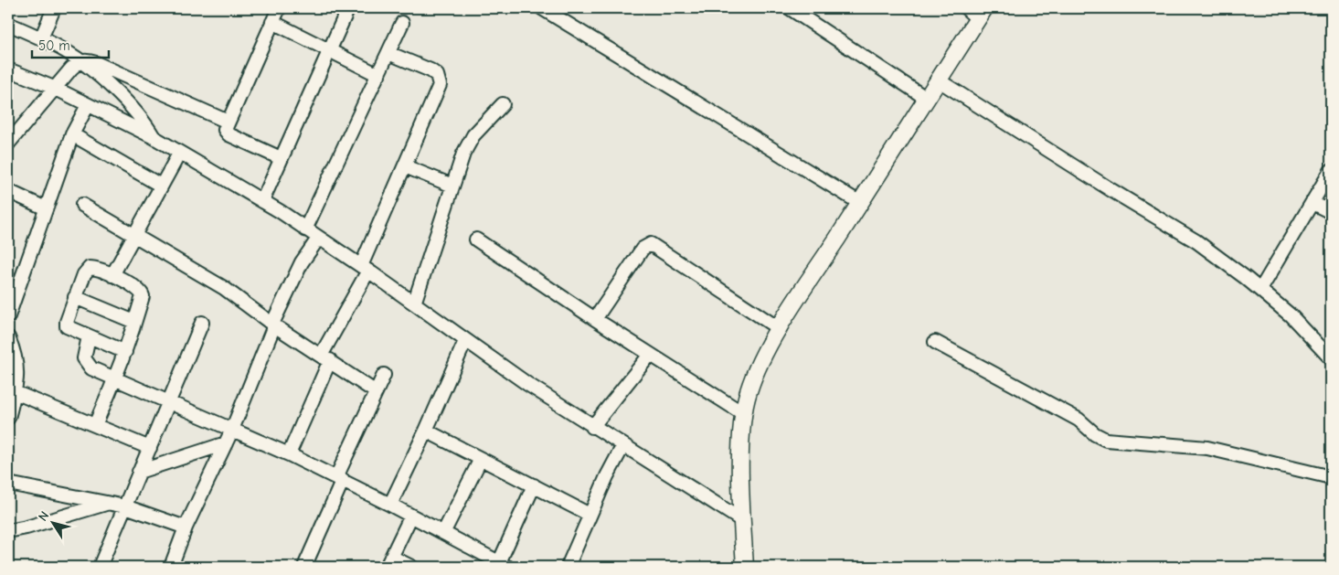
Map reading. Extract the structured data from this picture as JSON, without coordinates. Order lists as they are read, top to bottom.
{
  "scale_bar": "50 m",
  "north": "top left"
}
